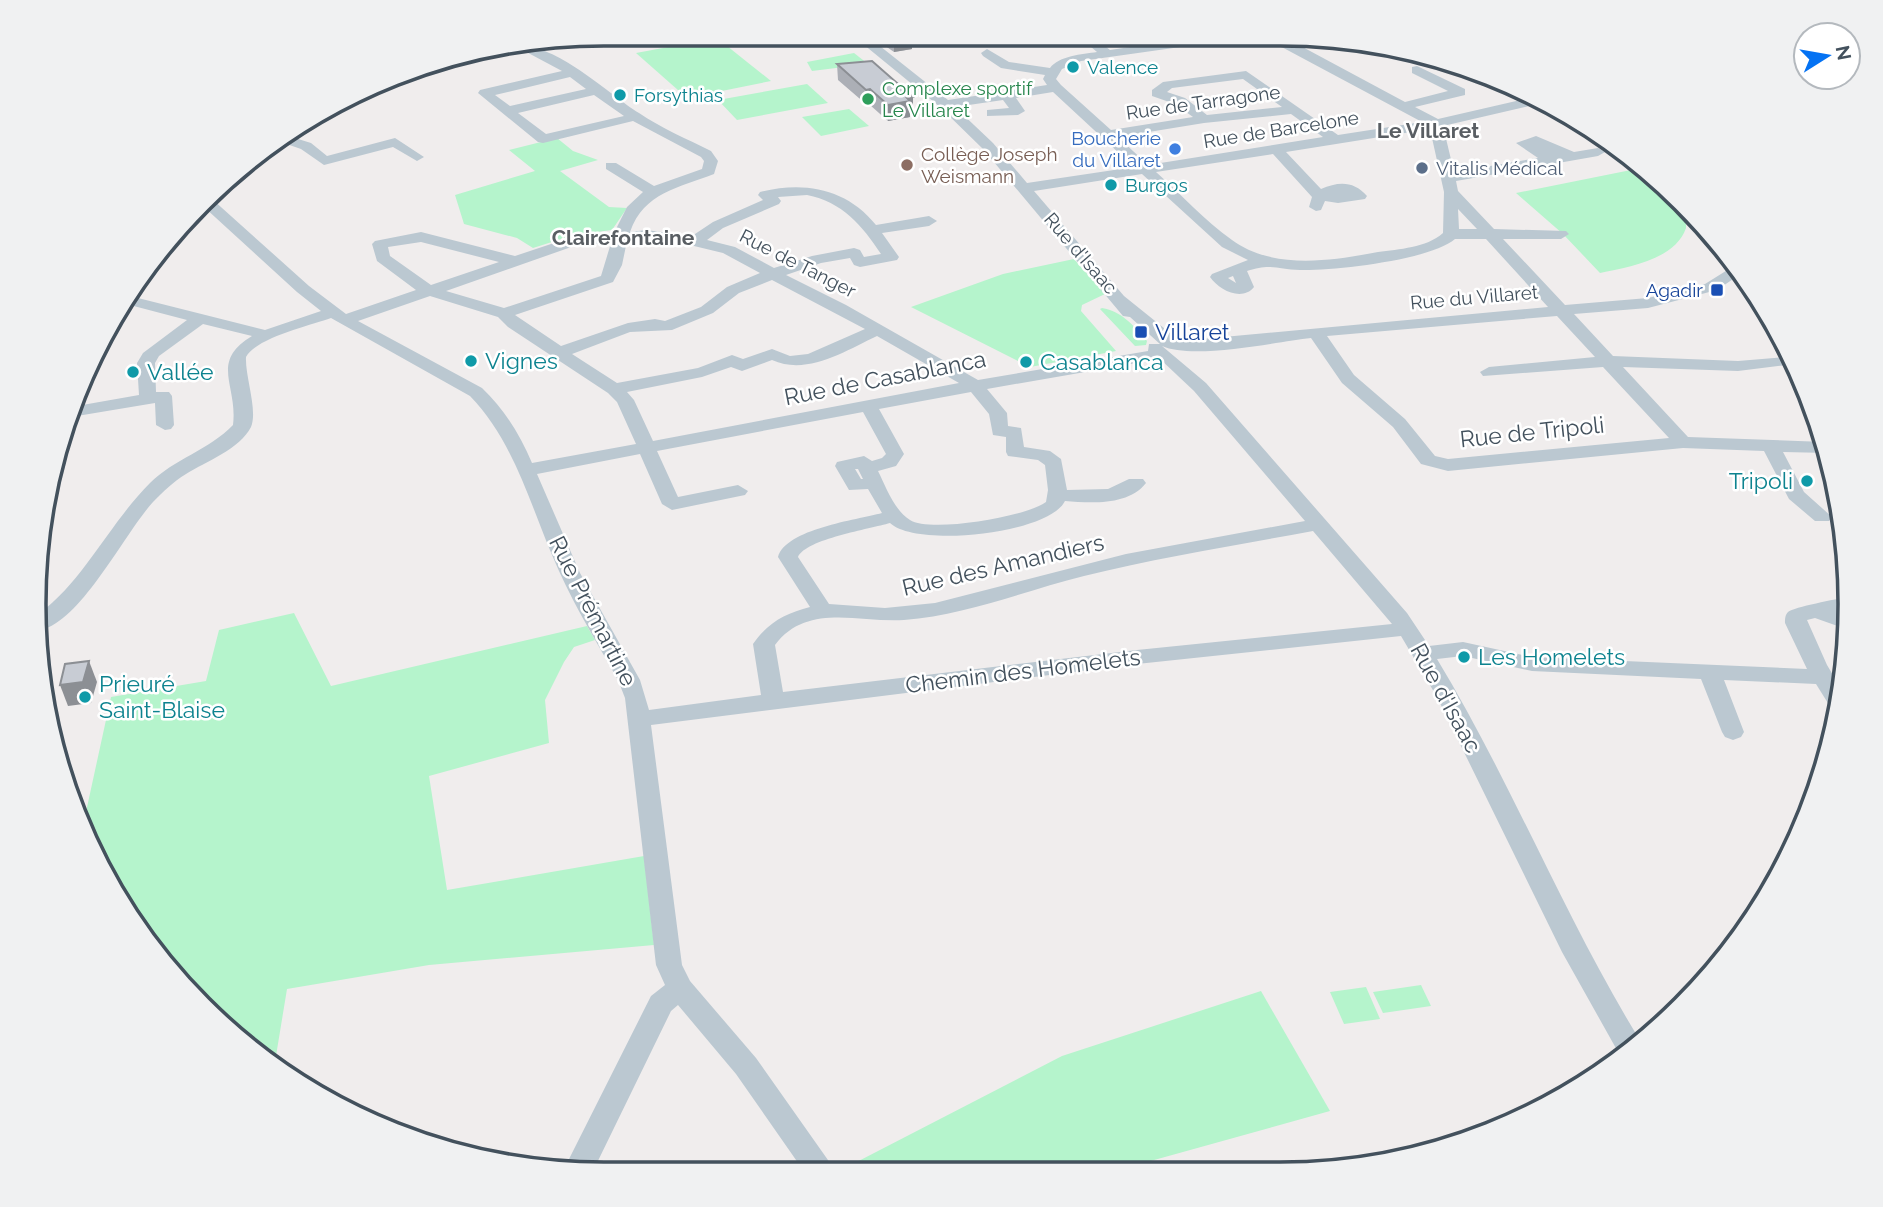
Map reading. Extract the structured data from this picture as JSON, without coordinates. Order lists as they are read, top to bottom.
{
  "streets": {
    "street": [
      "Rue de Tarragone",
      "Rue de Barcelone",
      "Rue d'Isaac",
      "Rue de Tanger",
      "Rue du Villaret",
      "Rue de Casablanca",
      "Rue de Tripoli",
      "Rue des Amandiers",
      "Rue Prémartine",
      "Chemin des Homelets"
    ]
  },
  "crossings": [
    ["Rue de Tarragone", "Rue de Barcelone"],
    ["Rue de Barcelone", "Rue d'Isaac"],
    ["Rue d'Isaac", "Rue du Villaret"],
    ["Rue d'Isaac", "Rue de Casablanca"],
    ["Rue d'Isaac", "Rue des Amandiers"],
    ["Rue d'Isaac", "Chemin des Homelets"],
    ["Rue de Tanger", "Rue de Casablanca"],
    ["Rue de Tanger", "Rue Prémartine"],
    ["Rue du Villaret", "Rue de Casablanca"],
    ["Rue du Villaret", "Rue de Tripoli"],
    ["Rue de Casablanca", "Rue Prémartine"],
    ["Rue des Amandiers", "Chemin des Homelets"],
    ["Rue Prémartine", "Chemin des Homelets"]
  ],
  "districts": ["Le Villaret", "Clairefontaine"],
  "places": {
    "other": [
      "Valence",
      "Forsythias",
      "Complexe sportif Le Villaret",
      "Boucherie du Villaret",
      "Collège Joseph Weismann",
      "Vitalis Médical",
      "Burgos",
      "Vignes",
      "Casablanca",
      "Vallée",
      "Tripoli",
      "Les Homelets",
      "Prieuré Saint-Blaise"
    ],
    "transit": ["Agadir", "Villaret"]
  },
  "north": "right"
}
